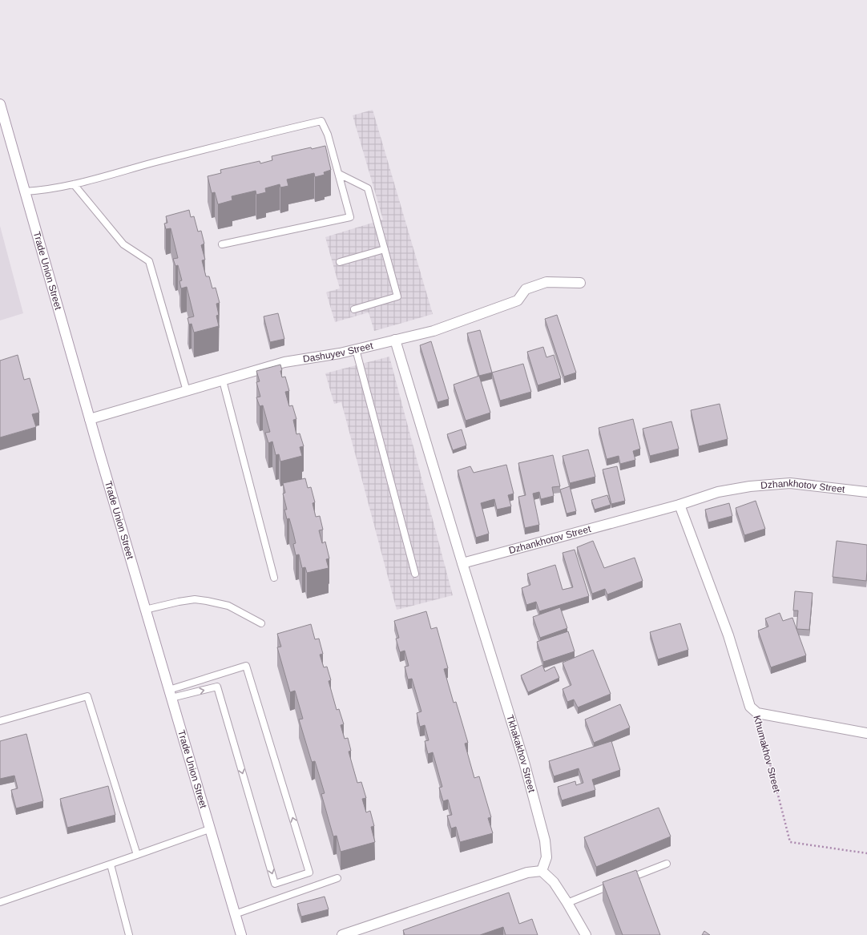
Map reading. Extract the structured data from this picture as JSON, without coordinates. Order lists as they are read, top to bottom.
{
  "streets": {
    "street": [
      "Trade Union Street",
      "Dashuyev Street",
      "Dzhankhotov Street",
      "Tkhakakhov Street",
      "Khumakhov Street"
    ]
  },
  "crossings": [
    ["Trade Union Street", "Dashuyev Street"],
    ["Dzhankhotov Street", "Tkhakakhov Street"],
    ["Dzhankhotov Street", "Khumakhov Street"]
  ]
}
